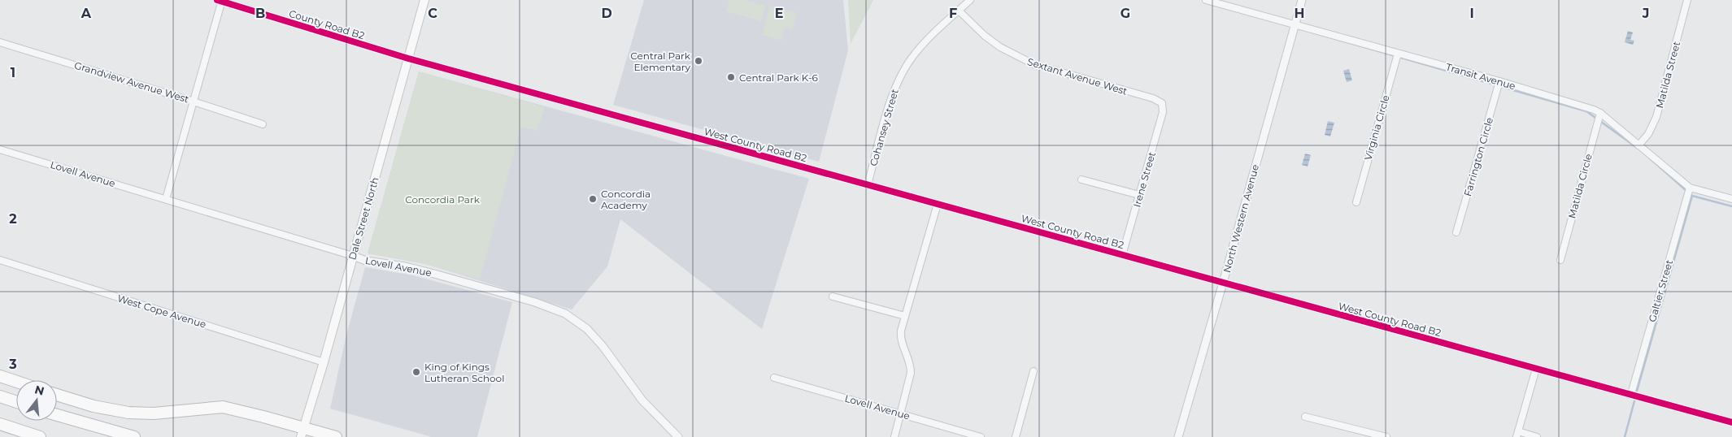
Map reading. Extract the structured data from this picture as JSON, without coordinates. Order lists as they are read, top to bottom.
{
  "streets": {
    "main road": ["Dale Street North"],
    "street": [
      "County Road B2",
      "Matilda Street",
      "Sextant Avenue West",
      "Transit Avenue",
      "Grandview Avenue West",
      "Cohansey Street",
      "Virginia Circle",
      "West County Road B2",
      "Farrington Circle",
      "Lovell Avenue",
      "Irene Street",
      "Matilda Circle",
      "North Western Avenue",
      "Galtier Street",
      "West Cope Avenue"
    ]
  },
  "crossings": [
    ["County Road B2", "West County Road B2"],
    ["County Road B2", "Dale Street North"],
    ["Matilda Street", "Transit Avenue"],
    ["Sextant Avenue West", "Cohansey Street"],
    ["Sextant Avenue West", "Irene Street"],
    ["Transit Avenue", "Virginia Circle"],
    ["Transit Avenue", "Farrington Circle"],
    ["Transit Avenue", "Matilda Circle"],
    ["Transit Avenue", "North Western Avenue"],
    ["Transit Avenue", "Galtier Street"],
    ["Cohansey Street", "West County Road B2"],
    ["West County Road B2", "Irene Street"],
    ["West County Road B2", "Dale Street North"],
    ["West County Road B2", "North Western Avenue"],
    ["West County Road B2", "Galtier Street"],
    ["Lovell Avenue", "Dale Street North"],
    ["Dale Street North", "West Cope Avenue"]
  ],
  "parks": ["Concordia Park"],
  "places": [
    "Central Park Elementary",
    "Central Park K-6",
    "Concordia Academy",
    "King of Kings Lutheran School"
  ],
  "north": "top",
  "grid": {
    "columns": [
      "A",
      "B",
      "C",
      "D",
      "E",
      "F",
      "G",
      "H",
      "I",
      "J"
    ],
    "rows": ["1", "2", "3"]
  }
}
